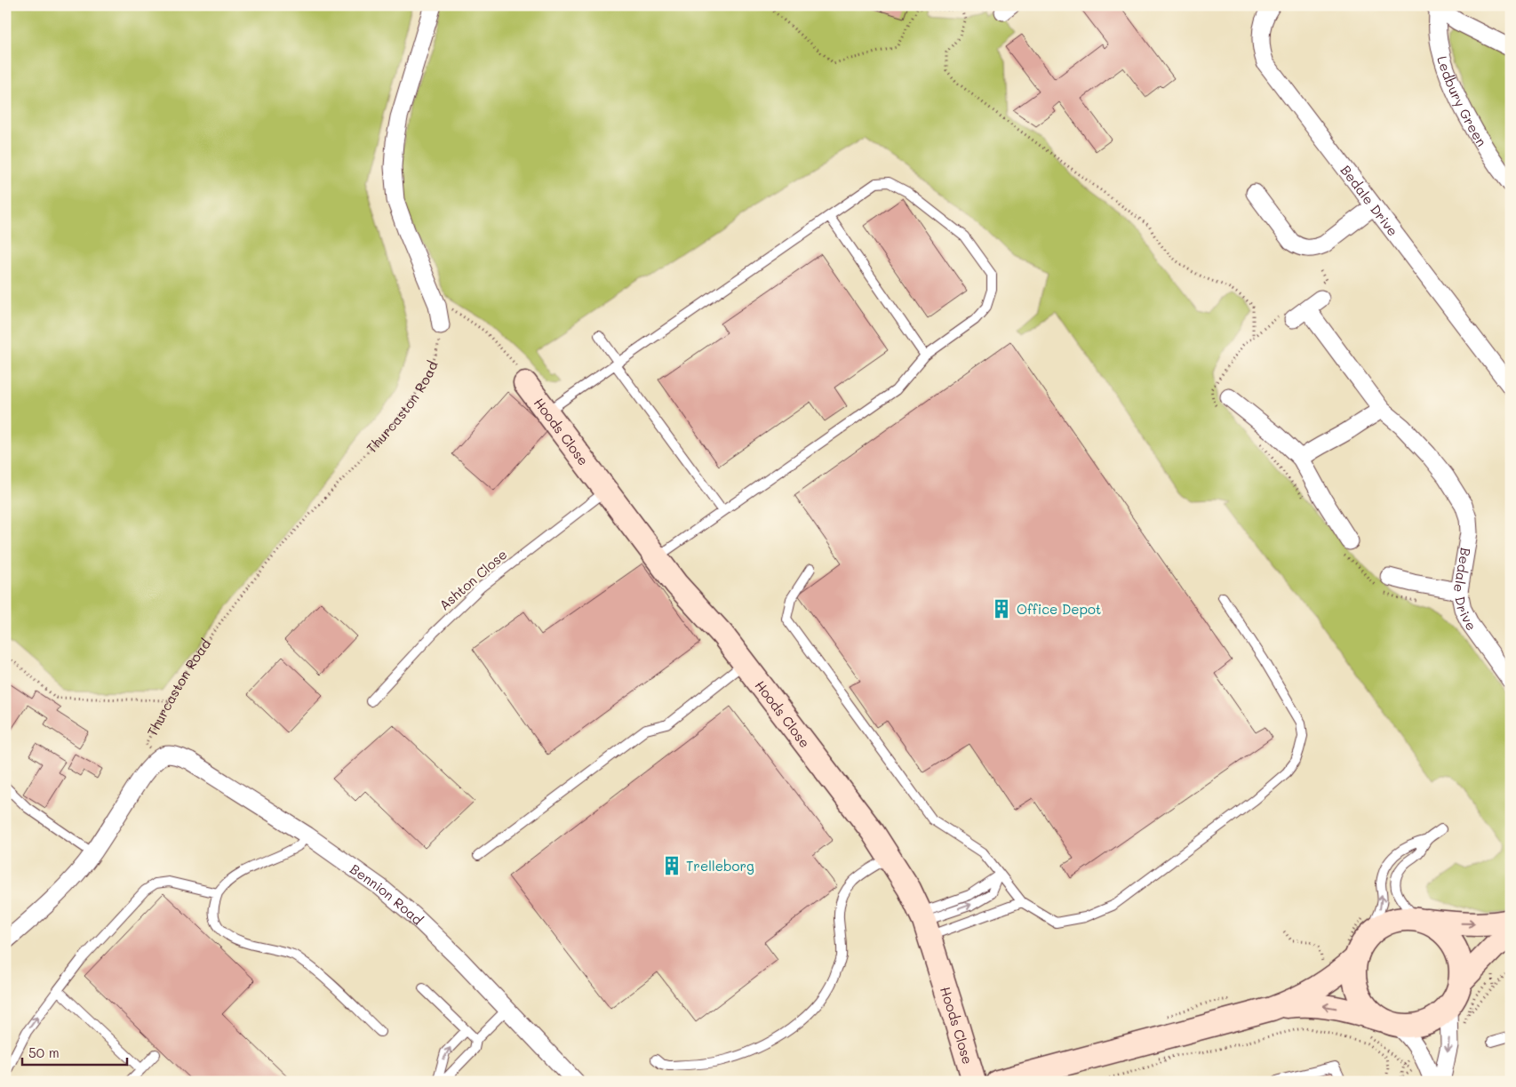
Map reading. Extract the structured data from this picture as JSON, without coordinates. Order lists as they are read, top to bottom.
{
  "streets": {
    "street": [
      "Ledbury Green",
      "Bedale Drive",
      "Thurcaston Road",
      "Hoods Close",
      "Bennion Road"
    ],
    "lane": ["Ashton Close"]
  },
  "crossings": [
    ["Thurcaston Road", "Bennion Road"],
    ["Hoods Close", "Ashton Close"]
  ],
  "places": {
    "building": ["Office Depot", "Trelleborg"]
  },
  "scale_bar": "50 m"
}
